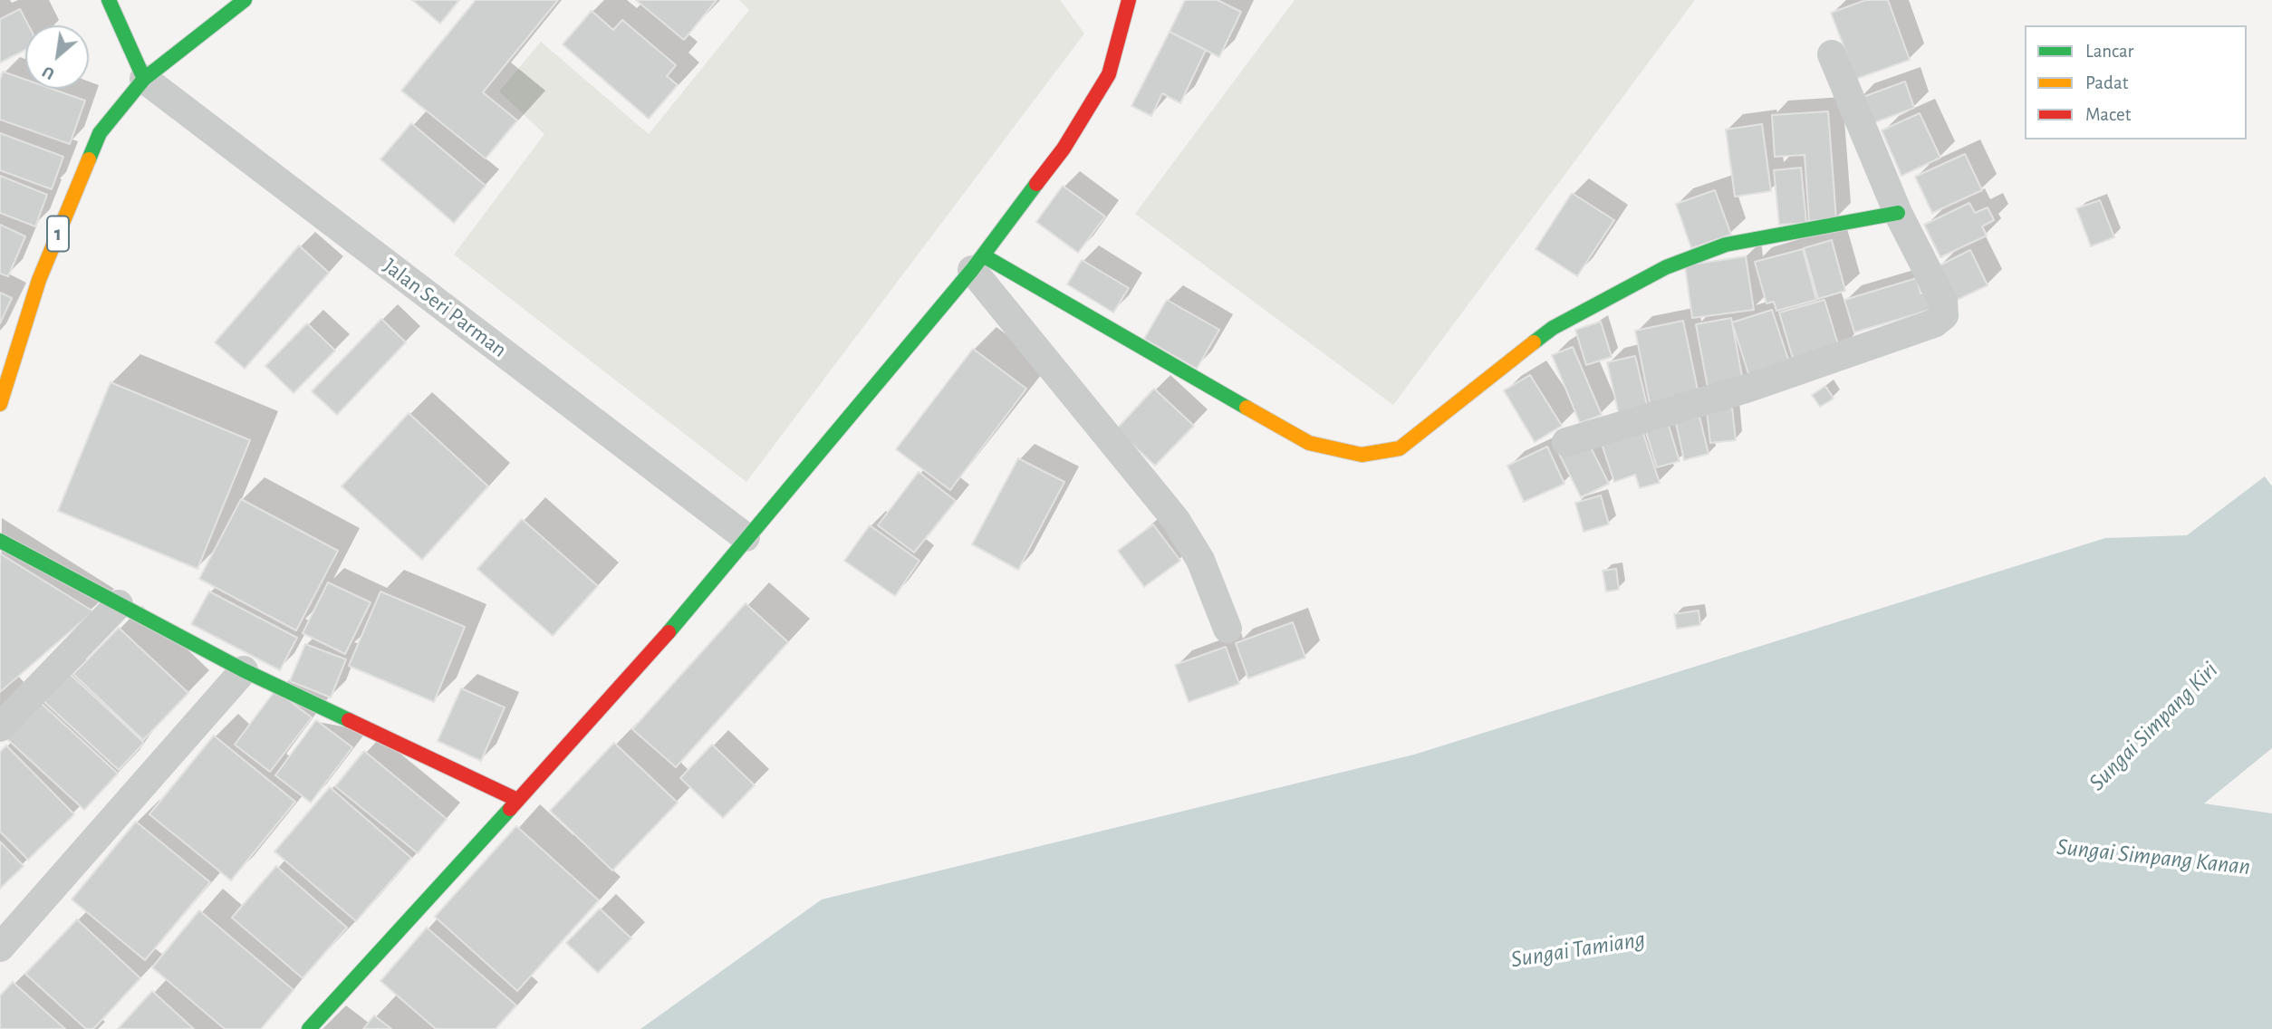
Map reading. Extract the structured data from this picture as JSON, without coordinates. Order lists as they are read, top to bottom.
{
  "streets": {
    "main road": ["1"],
    "street": ["Jalan Seri Parman"]
  },
  "crossings": [
    ["1", "Jalan Seri Parman"]
  ],
  "water": ["Sungai Simpang Kiri", "Sungai Simpang Kanan", "Sungai Tamiang"],
  "legend": ["Lancar", "Padat", "Macet"],
  "north": "bottom left"
}
